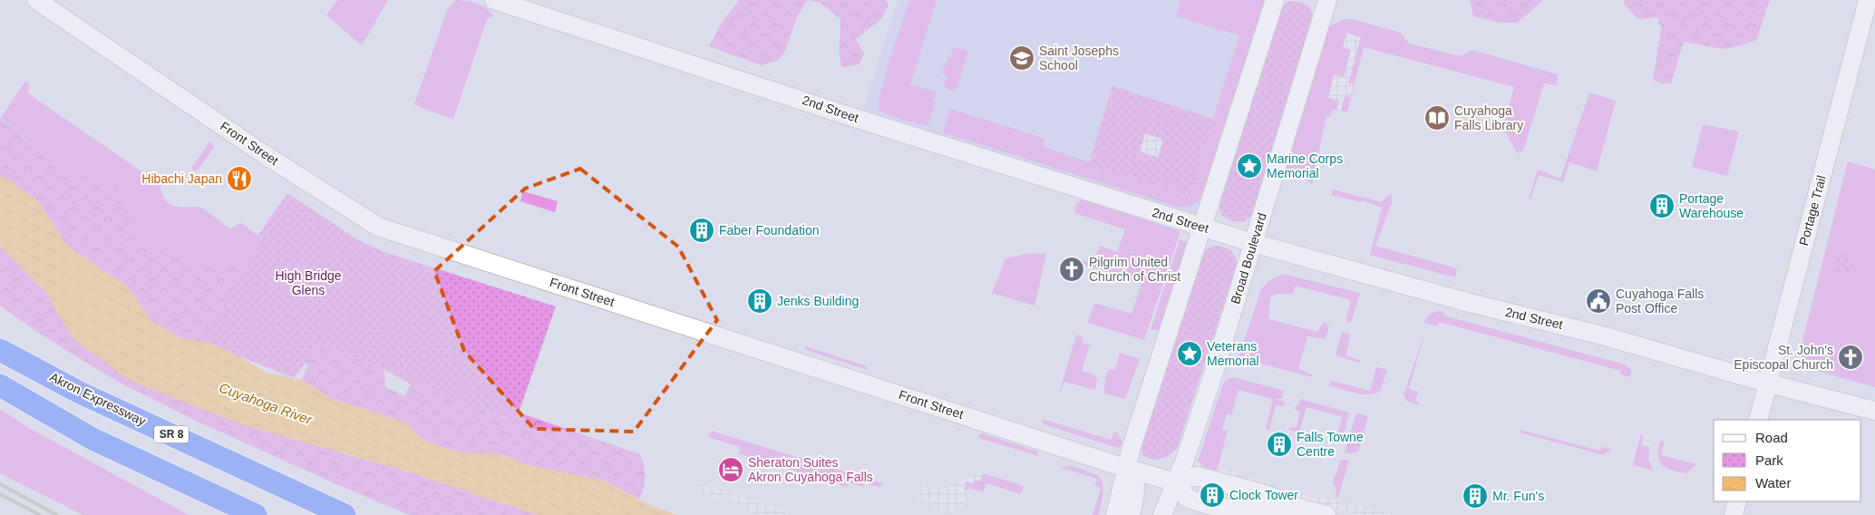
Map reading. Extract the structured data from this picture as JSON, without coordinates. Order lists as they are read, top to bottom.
{
  "streets": {
    "highway": ["Akron Expressway", "SR 8"],
    "main road": [
      "2nd Street",
      "Front Street",
      "Portage Trail",
      "Broad Boulevard"
    ]
  },
  "crossings": [
    ["2nd Street", "Portage Trail"],
    ["2nd Street", "Broad Boulevard"],
    ["Front Street", "Broad Boulevard"]
  ],
  "water": ["Cuyahoga River"],
  "parks": ["High Bridge Glens"],
  "places": {
    "school or university": ["Saint Josephs School"],
    "library": ["Cuyahoga Falls Library"],
    "place": ["Marine Corps Memorial", "Veterans Memorial"],
    "restaurant": ["Hibachi Japan"],
    "building": [
      "Portage Warehouse",
      "Faber Foundation",
      "Jenks Building",
      "Falls Towne Centre",
      "Clock Tower",
      "Mr. Fun's"
    ],
    "church": ["Pilgrim United Church of Christ", "St. John's Episcopal Church"],
    "public building": ["Cuyahoga Falls Post Office"],
    "hotel": ["Sheraton Suites Akron Cuyahoga Falls"]
  },
  "legend": ["Road", "Park", "Water"]
}
